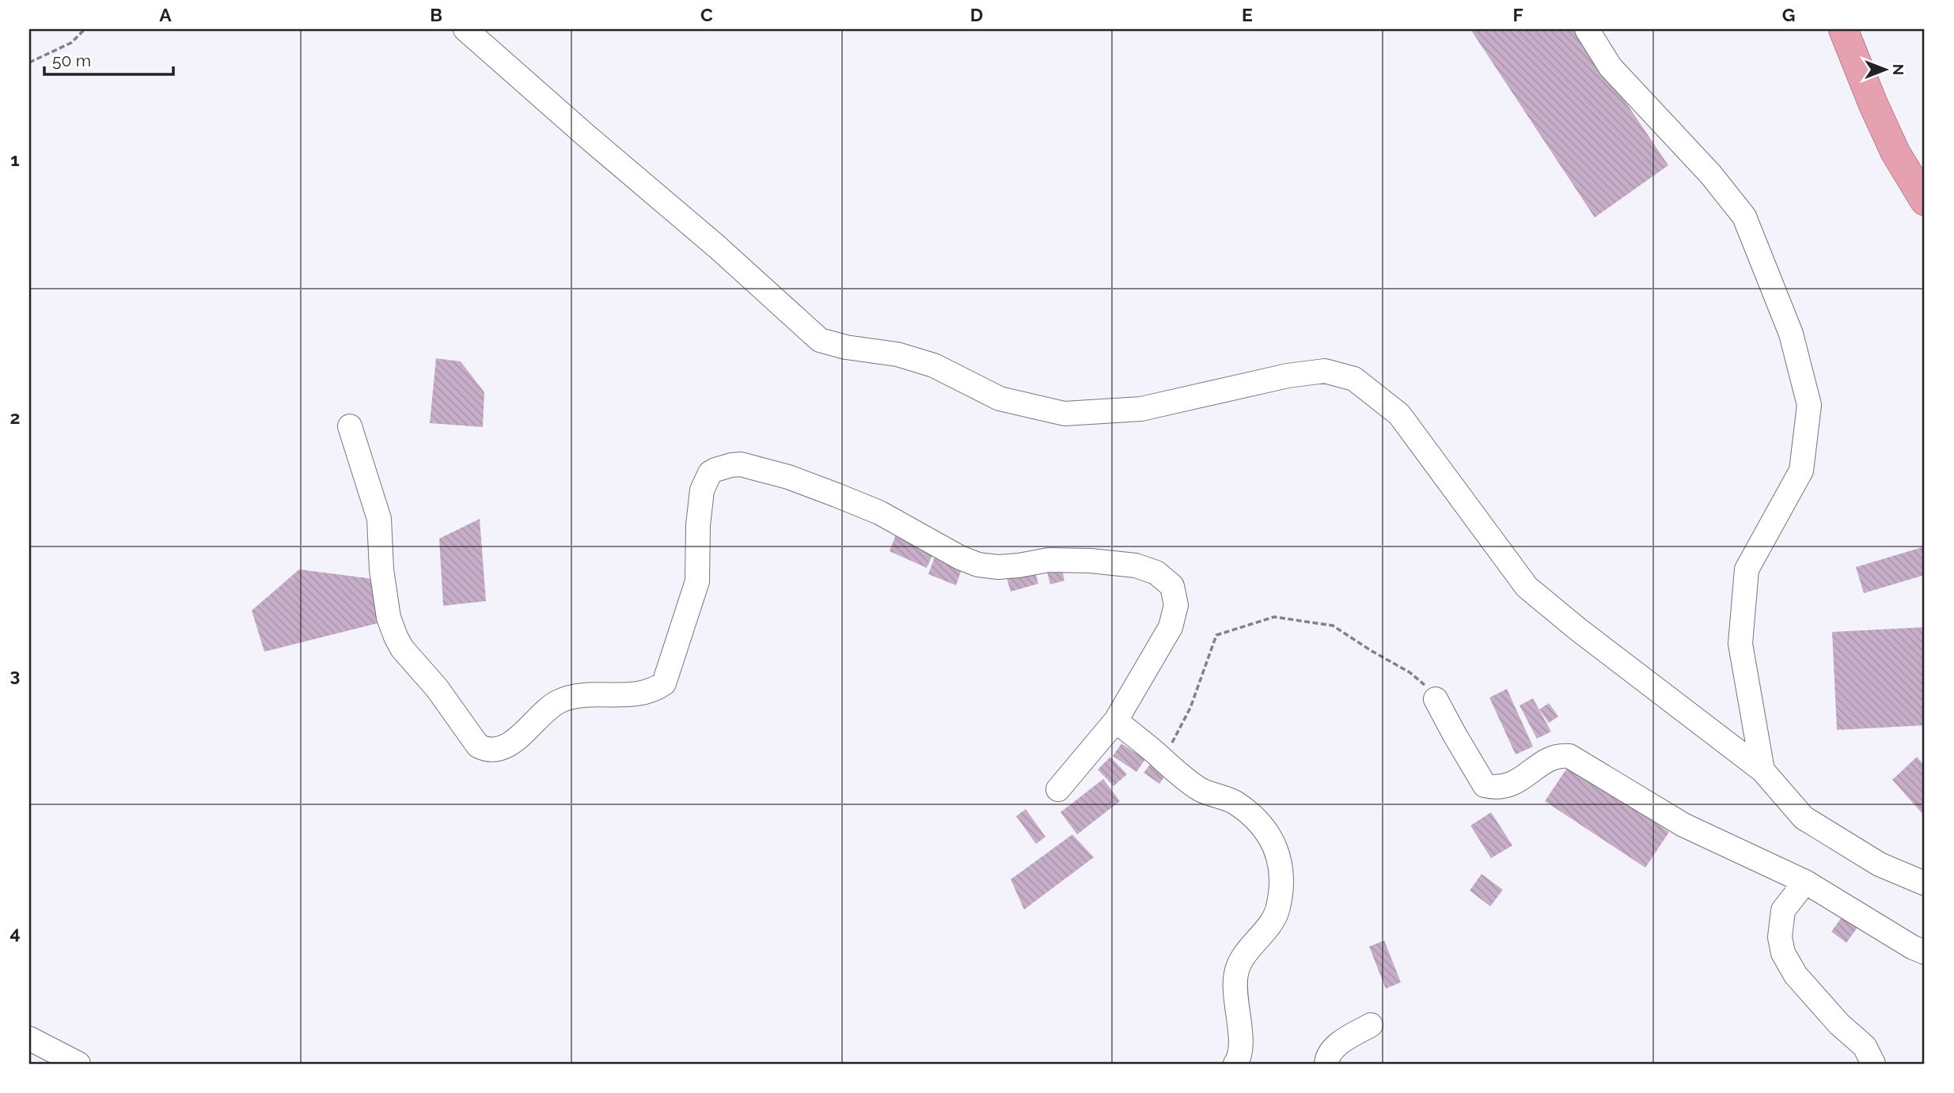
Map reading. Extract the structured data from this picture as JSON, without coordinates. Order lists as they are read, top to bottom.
{
  "scale_bar": "50 m",
  "north": "right",
  "grid": {
    "columns": [
      "A",
      "B",
      "C",
      "D",
      "E",
      "F",
      "G"
    ],
    "rows": [
      "1",
      "2",
      "3",
      "4"
    ]
  }
}
